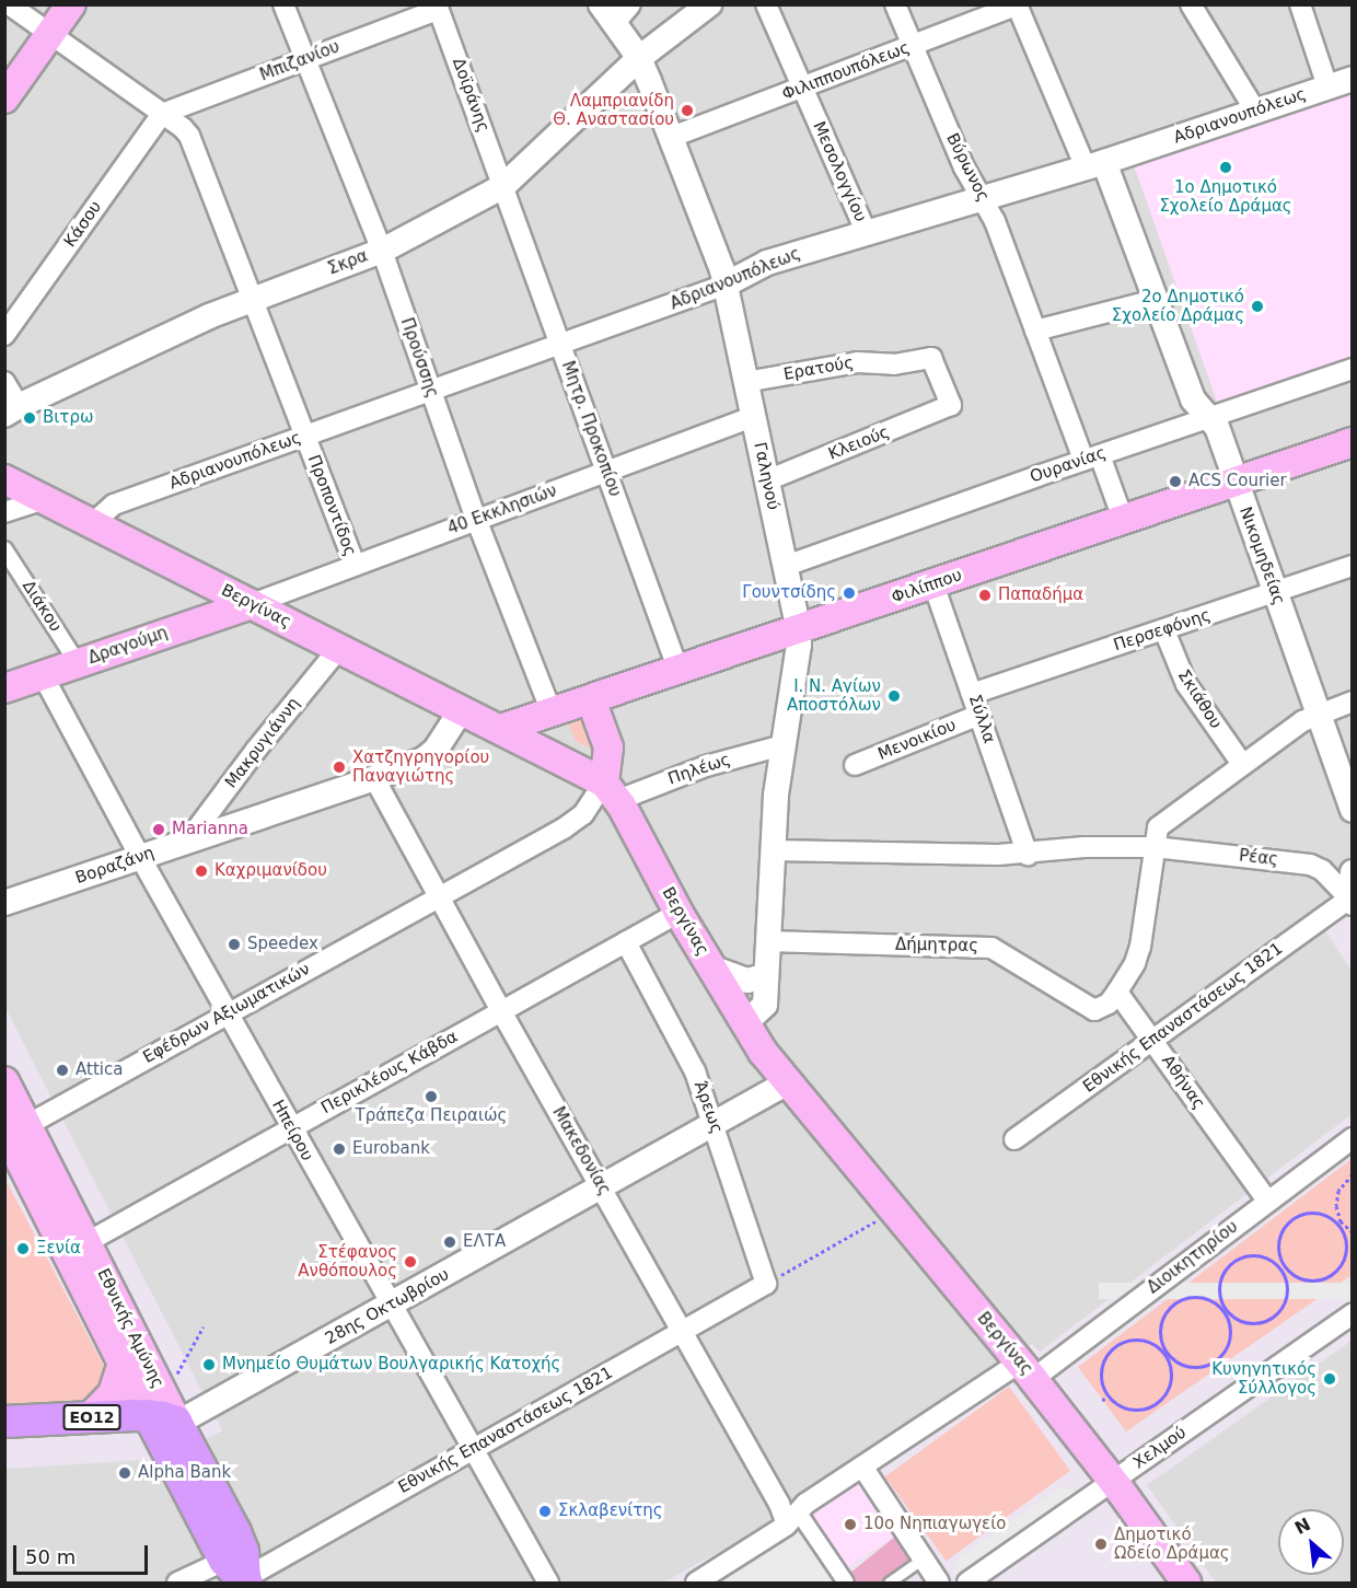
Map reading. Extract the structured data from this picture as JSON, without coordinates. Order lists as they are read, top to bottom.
{
  "streets": {
    "main road": [
      "Φιλίππου",
      "Βεργίνας",
      "Δραγούμη",
      "Εθνικής Αμύνης",
      "ΕΟ12"
    ],
    "street": [
      "Μπιζανίου",
      "Φιλιππουπόλεως",
      "Δοϊράνης",
      "Αδριανουπόλεως",
      "Βύρωνος",
      "Μεσολογγίου",
      "Κάσου",
      "Σκρα",
      "Προύσσης",
      "Ερατούς",
      "Μητρ. Προκοπίου",
      "Κλειούς",
      "Ουρανίας",
      "Γαληνού",
      "Προποντίδος",
      "40 Εκκλησιών",
      "Νικομηδείας",
      "Διάκου",
      "Περσεφόνης",
      "Σκιάθου",
      "Σύλλα",
      "Μενοικίου",
      "Μακρυγιάννη",
      "Πηλέως",
      "Ρέας",
      "Βοραζάνη",
      "Δήμητρας",
      "Εφέδρων Αξιωματικών",
      "Εθνικής Επαναστάσεως 1821",
      "Περικλέους Κάβδα",
      "Αθήνας",
      "Άρεως",
      "Ηπείρου",
      "Μακεδονίας",
      "Διοικητηρίου",
      "28ης Οκτωβρίου",
      "Χελμού"
    ]
  },
  "crossings": [
    ["Μπιζανίου", "Δοϊράνης"],
    ["Μπιζανίου", "Κάσου"],
    ["Μπιζανίου", "Προύσσης"],
    ["Φιλιππουπόλεως", "Βύρωνος"],
    ["Φιλιππουπόλεως", "Μεσολογγίου"],
    ["Φιλιππουπόλεως", "Γαληνού"],
    ["Φιλιππουπόλεως", "Νικομηδείας"],
    ["Δοϊράνης", "Σκρα"],
    ["Δοϊράνης", "Μητρ. Προκοπίου"],
    ["Αδριανουπόλεως", "Βύρωνος"],
    ["Αδριανουπόλεως", "Μεσολογγίου"],
    ["Αδριανουπόλεως", "Προύσσης"],
    ["Αδριανουπόλεως", "Μητρ. Προκοπίου"],
    ["Αδριανουπόλεως", "Γαληνού"],
    ["Αδριανουπόλεως", "Προποντίδος"],
    ["Αδριανουπόλεως", "Νικομηδείας"],
    ["Αδριανουπόλεως", "Βεργίνας"],
    ["Βύρωνος", "Ουρανίας"],
    ["Βύρωνος", "Φιλίππου"],
    ["Σκρα", "Προύσσης"],
    ["Σκρα", "Μητρ. Προκοπίου"],
    ["Σκρα", "Γαληνού"],
    ["Σκρα", "Προποντίδος"],
    ["Προύσσης", "40 Εκκλησιών"],
    ["Προύσσης", "Φιλίππου"],
    ["Ερατούς", "Κλειούς"],
    ["Ερατούς", "Γαληνού"],
    ["Μητρ. Προκοπίου", "40 Εκκλησιών"],
    ["Μητρ. Προκοπίου", "Φιλίππου"],
    ["Κλειούς", "Γαληνού"],
    ["Ουρανίας", "Γαληνού"],
    ["Ουρανίας", "Νικομηδείας"],
    ["Γαληνού", "40 Εκκλησιών"],
    ["Γαληνού", "Φιλίππου"],
    ["Γαληνού", "Βεργίνας"],
    ["Γαληνού", "Πηλέως"],
    ["Γαληνού", "Δήμητρας"],
    ["Προποντίδος", "40 Εκκλησιών"],
    ["40 Εκκλησιών", "Βεργίνας"],
    ["40 Εκκλησιών", "Δραγούμη"],
    ["Νικομηδείας", "Φιλίππου"],
    ["Νικομηδείας", "Περσεφόνης"],
    ["Φιλίππου", "Βεργίνας"],
    ["Φιλίππου", "Σύλλα"],
    ["Διάκου", "Δραγούμη"],
    ["Βεργίνας", "Δραγούμη"],
    ["Βεργίνας", "Μακρυγιάννη"],
    ["Βεργίνας", "Πηλέως"],
    ["Βεργίνας", "Βοραζάνη"],
    ["Βεργίνας", "Εφέδρων Αξιωματικών"],
    ["Βεργίνας", "Περικλέους Κάβδα"],
    ["Βεργίνας", "Διοικητηρίου"],
    ["Βεργίνας", "28ης Οκτωβρίου"],
    ["Βεργίνας", "Χελμού"],
    ["Περσεφόνης", "Σκιάθου"],
    ["Περσεφόνης", "Σύλλα"],
    ["Δραγούμη", "Ηπείρου"],
    ["Σύλλα", "Μενοικίου"],
    ["Μακρυγιάννη", "Βοραζάνη"],
    ["Πηλέως", "Εφέδρων Αξιωματικών"],
    ["Ρέας", "Εθνικής Επαναστάσεως 1821"],
    ["Βοραζάνη", "Ηπείρου"],
    ["Βοραζάνη", "Μακεδονίας"],
    ["Δήμητρας", "Αθήνας"],
    ["Εφέδρων Αξιωματικών", "Ηπείρου"],
    ["Εφέδρων Αξιωματικών", "Μακεδονίας"],
    ["Εφέδρων Αξιωματικών", "Εθνικής Αμύνης"],
    ["Εθνικής Επαναστάσεως 1821", "Αθήνας"],
    ["Εθνικής Επαναστάσεως 1821", "Άρεως"],
    ["Εθνικής Επαναστάσεως 1821", "Ηπείρου"],
    ["Εθνικής Επαναστάσεως 1821", "Μακεδονίας"],
    ["Εθνικής Επαναστάσεως 1821", "Εθνικής Αμύνης"],
    ["Περικλέους Κάβδα", "Άρεως"],
    ["Περικλέους Κάβδα", "Ηπείρου"],
    ["Περικλέους Κάβδα", "Μακεδονίας"],
    ["Περικλέους Κάβδα", "Εθνικής Αμύνης"],
    ["Αθήνας", "Διοικητηρίου"],
    ["Άρεως", "28ης Οκτωβρίου"],
    ["Ηπείρου", "28ης Οκτωβρίου"],
    ["Μακεδονίας", "Διοικητηρίου"],
    ["Μακεδονίας", "28ης Οκτωβρίου"],
    ["28ης Οκτωβρίου", "Εθνικής Αμύνης"],
    ["28ης Οκτωβρίου", "ΕΟ12"],
    ["Εθνικής Αμύνης", "ΕΟ12"]
  ],
  "places": [
    "Λαμπριανίδη Θ. Αναστασίου",
    "1ο Δημοτικό Σχολείο Δράμας",
    "2ο Δημοτικό Σχολείο Δράμας",
    "Βιτρω",
    "ACS Courier",
    "Γουντσίδης",
    "Παπαδήμα",
    "Ι. Ν. Αγίων Αποστόλων",
    "Χατζηγρηγορίου Παναγιώτης",
    "Marianna",
    "Καχριμανίδου",
    "Speedex",
    "Attica",
    "Τράπεζα Πειραιώς",
    "Eurobank",
    "ΕΛΤΑ",
    "Ξενία",
    "Στέφανος Ανθόπουλος",
    "Μνημείο Θυμάτων Βουλγαρικής Κατοχής",
    "Κυνηγητικός Σύλλογος",
    "Alpha Bank",
    "Σκλαβενίτης",
    "10ο Νηπιαγωγείο",
    "Δημοτικό Ωδείο Δράμας"
  ],
  "scale_bar": "50 m",
  "north": "top left"
}
